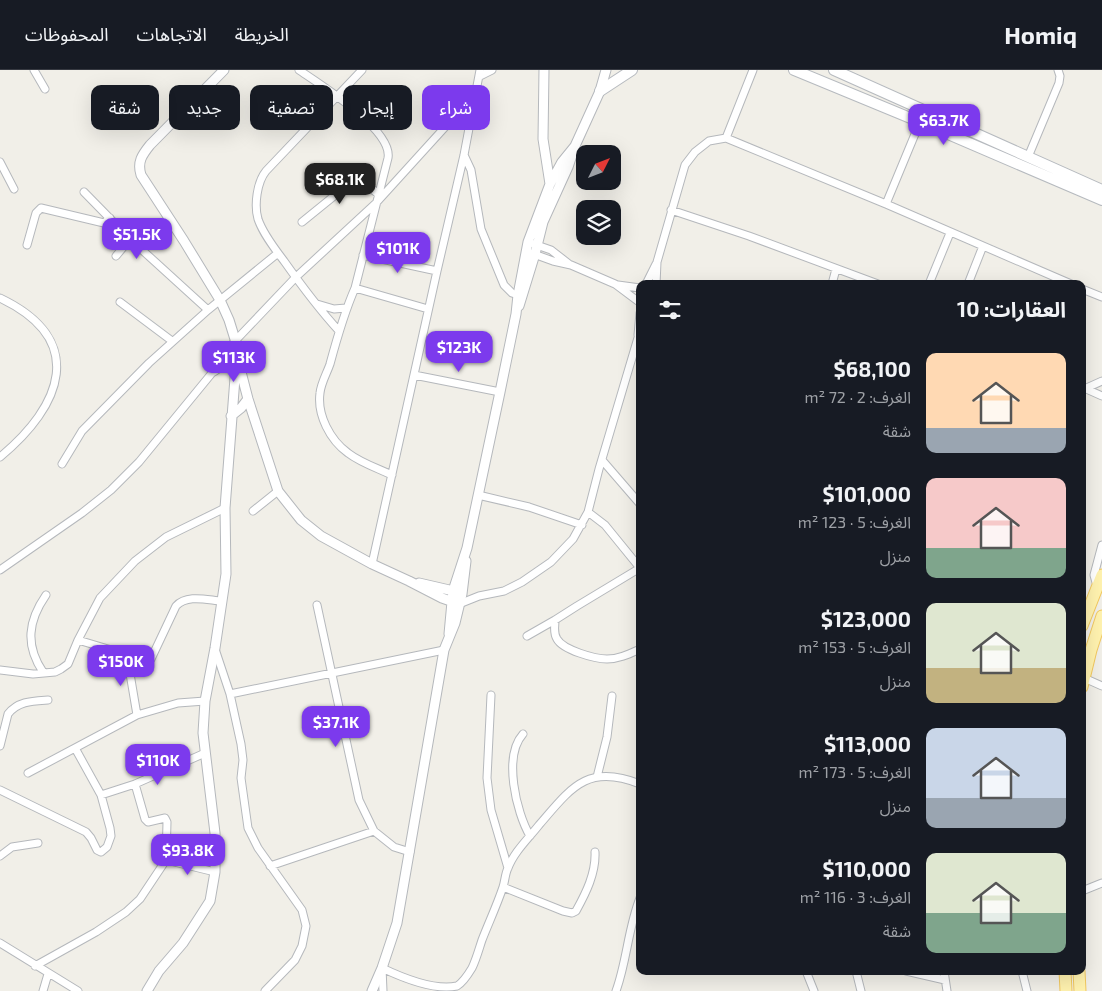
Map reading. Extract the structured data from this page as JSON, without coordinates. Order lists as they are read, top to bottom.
{
  "north": "top right",
  "page": {
    "header": "Homiq",
    "nav": ["الخريطة", "الاتجاهات", "المحفوظات"],
    "chip": [
      "شراء",
      "إيجار",
      "تصفية",
      "جديد",
      "شقة"
    ],
    "price": [
      "$63.7K",
      "$68.1K",
      "$51.5K",
      "$101K",
      "$123K",
      "$113K",
      "$150K",
      "$37.1K",
      "$110K",
      "$93.8K"
    ],
    "heading": "العقارات: 10",
    "list": [
      {
        "name": "$68,100",
        "note": "الغرف: 2 · 72 m² · شقة"
      },
      {
        "name": "$101,000",
        "note": "الغرف: 5 · 123 m² · منزل"
      },
      {
        "name": "$123,000",
        "note": "الغرف: 5 · 153 m² · منزل"
      },
      {
        "name": "$113,000",
        "note": "الغرف: 5 · 173 m² · منزل"
      },
      {
        "name": "$110,000",
        "note": "الغرف: 3 · 116 m² · شقة"
      }
    ]
  }
}
